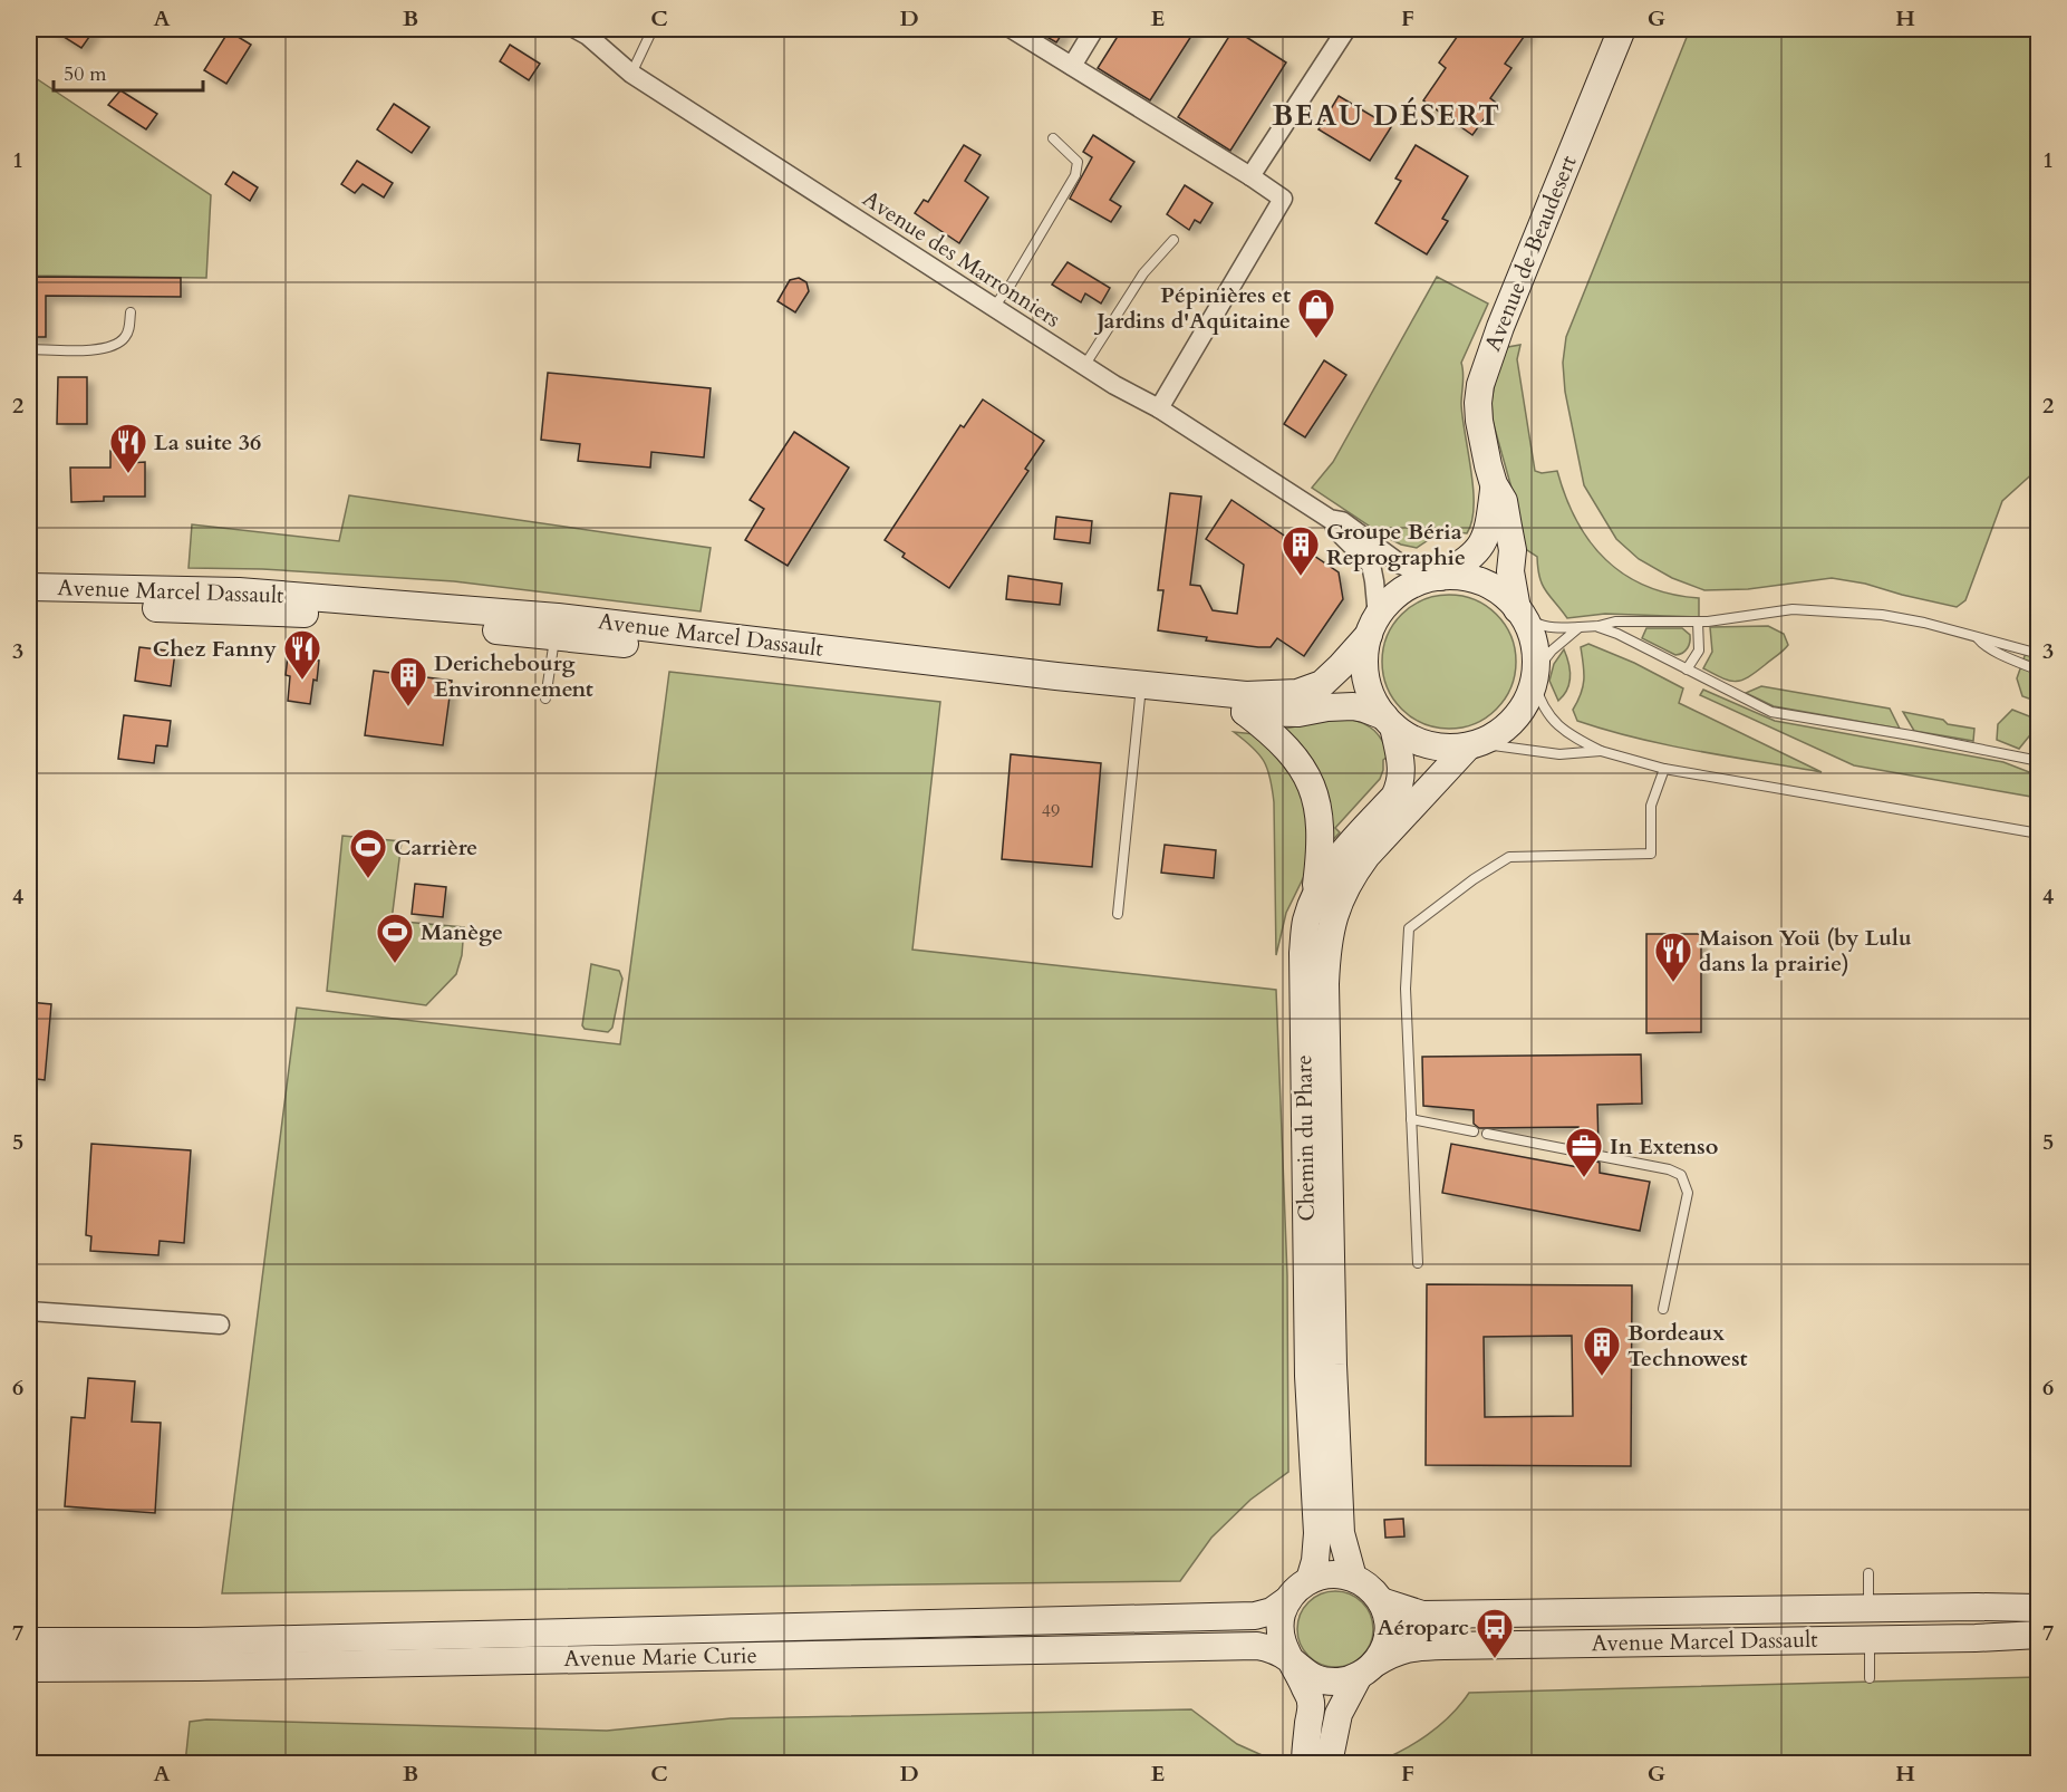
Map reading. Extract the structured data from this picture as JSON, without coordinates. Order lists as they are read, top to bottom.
{
  "streets": {
    "main road": [
      "Avenue de Beaudesert",
      "Avenue Marcel Dassault",
      "Chemin du Phare",
      "Avenue Marie Curie"
    ],
    "street": ["Avenue des Marronniers"]
  },
  "crossings": [
    ["Avenue des Marronniers", "Avenue Marcel Dassault"],
    ["Avenue des Marronniers", "Chemin du Phare"],
    ["Avenue Marcel Dassault", "Chemin du Phare"],
    ["Avenue Marcel Dassault", "Avenue Marie Curie"],
    ["Chemin du Phare", "Avenue Marie Curie"]
  ],
  "districts": ["BEAU DÉSERT"],
  "places": {
    "shop": ["Pépinières et Jardins d'Aquitaine"],
    "restaurant": ["La suite 36", "Chez Fanny", "Maison Yoü (by Lulu dans la prairie)"],
    "building": ["Groupe Béria Reprographie", "Derichebourg Environnement", "Bordeaux Technowest"],
    "sports": ["Carrière", "Manège"],
    "office": ["In Extenso"],
    "bus stop": ["Aéroparc"]
  },
  "house_numbers": ["49"],
  "scale_bar": "50 m",
  "grid": {
    "columns": [
      "A",
      "B",
      "C",
      "D",
      "E",
      "F",
      "G",
      "H"
    ],
    "rows": [
      "1",
      "2",
      "3",
      "4",
      "5",
      "6",
      "7"
    ]
  }
}
